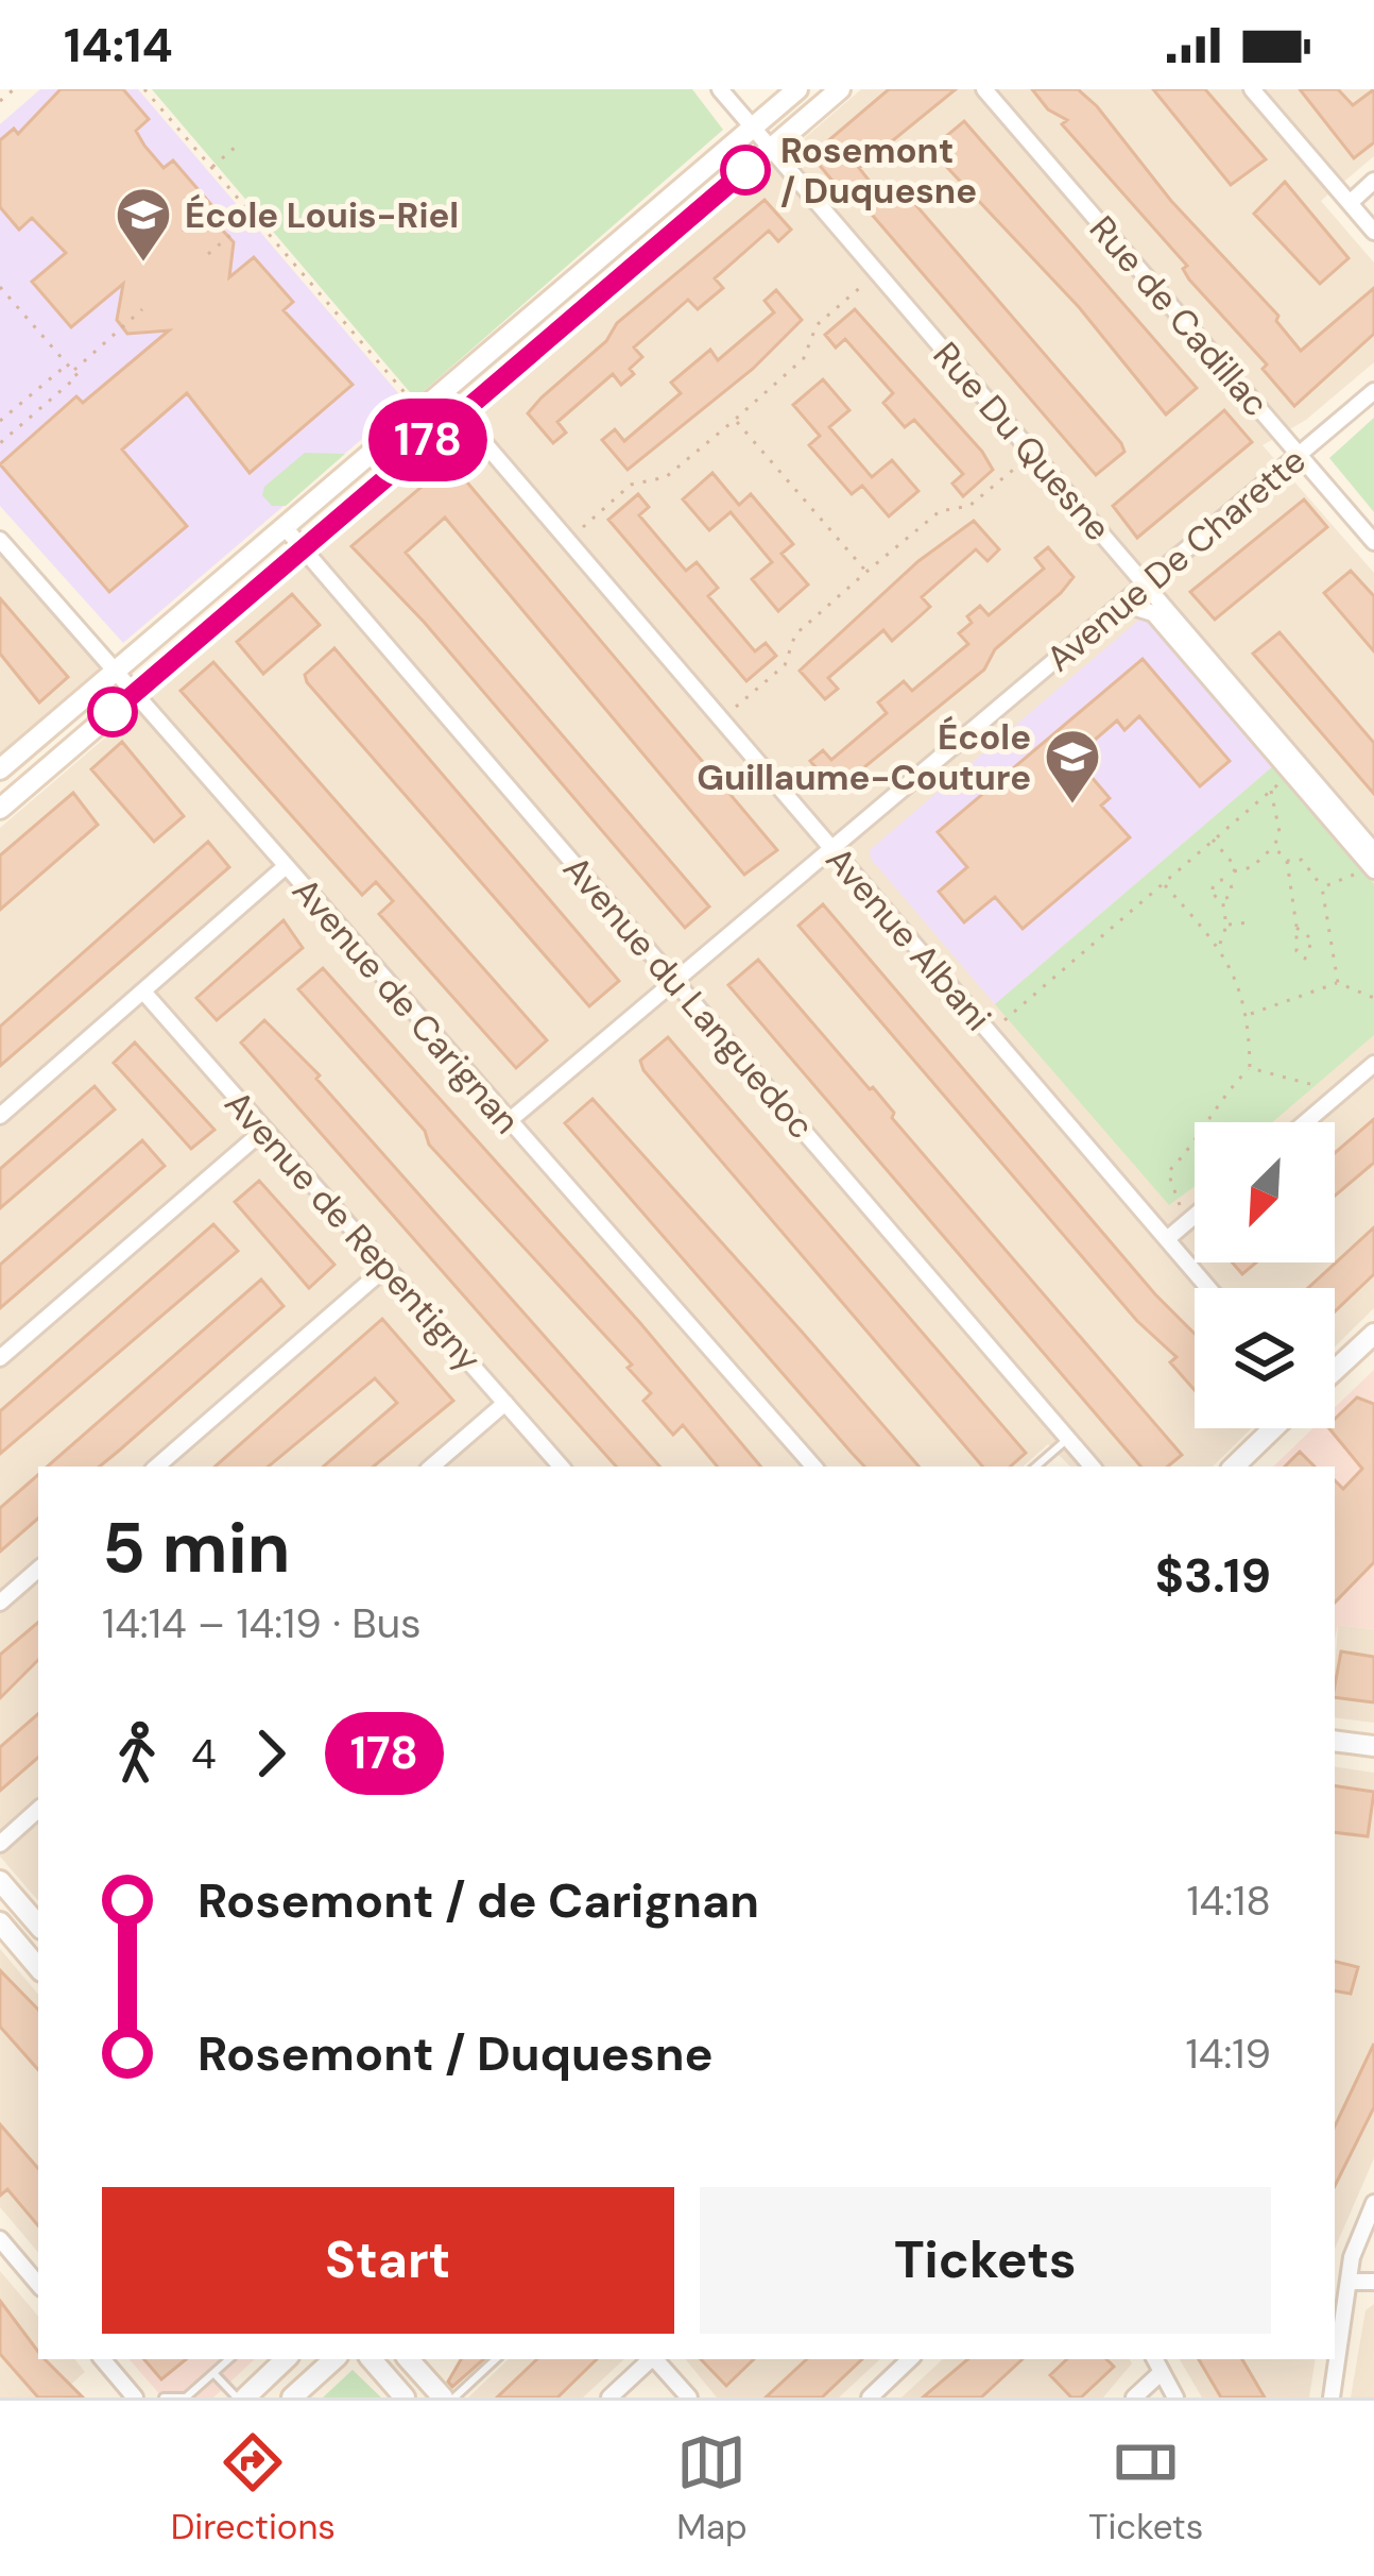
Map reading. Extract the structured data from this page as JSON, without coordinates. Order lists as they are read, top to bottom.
{
  "streets": {
    "street": [
      "Rue de Cadillac",
      "Rue Du Quesne",
      "Avenue De Charette",
      "Avenue Albani",
      "Avenue du Languedoc",
      "Avenue de Carignan",
      "Avenue de Repentigny"
    ]
  },
  "crossings": [
    ["Rue de Cadillac", "Avenue De Charette"],
    ["Rue Du Quesne", "Avenue De Charette"],
    ["Avenue De Charette", "Avenue Albani"],
    ["Avenue De Charette", "Avenue du Languedoc"],
    ["Avenue De Charette", "Avenue de Carignan"]
  ],
  "places": {
    "other": ["Rosemont / Duquesne"],
    "school or university": ["École Louis-Riel", "École Guillaume-Couture"]
  },
  "lines": ["bus line 178"],
  "north": "bottom left",
  "page": {
    "status": "14:14",
    "on_map": "178",
    "heading": ["5 min", "14:14 – 14:19 · Bus", "$3.19"],
    "legs": ["4", "178"],
    "list": [
      {
        "name": "Rosemont / de Carignan",
        "value": "14:18"
      },
      {
        "name": "Rosemont / Duquesne",
        "value": "14:19"
      }
    ],
    "buttons": ["Start", "Tickets"],
    "tabs": ["Directions", "Map", "Tickets"]
  }
}
